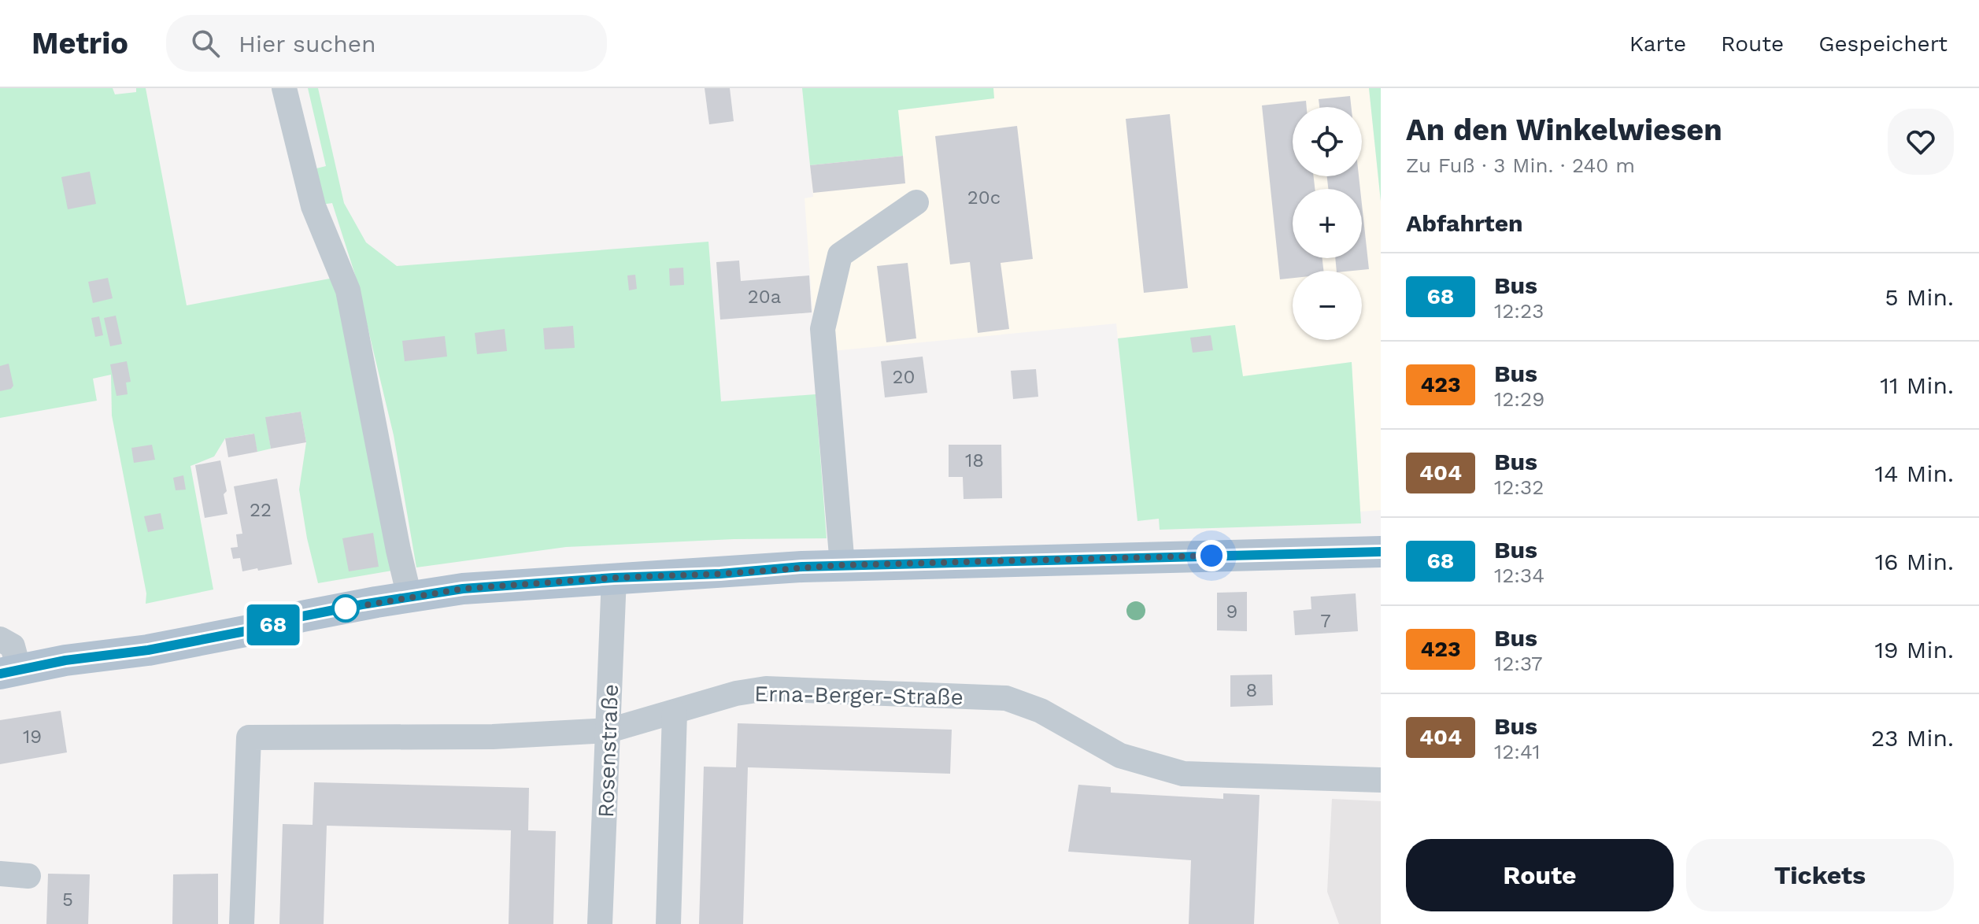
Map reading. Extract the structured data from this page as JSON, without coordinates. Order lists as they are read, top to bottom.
{
  "streets": {
    "street": ["Erna-Berger-Straße", "Rosenstraße"]
  },
  "crossings": [
    ["Erna-Berger-Straße", "Rosenstraße"]
  ],
  "lines": ["bus line 68"],
  "house_numbers": [
    "20c",
    "20a",
    "20",
    "18",
    "22",
    "9",
    "7",
    "8",
    "19",
    "5"
  ],
  "page": {
    "header": "Metrio",
    "search": "Hier suchen",
    "nav": ["Karte", "Route", "Gespeichert"],
    "on_map": "68",
    "heading": [
      ["An den Winkelwiesen", "Zu Fuß · 3 Min. · 240 m"],
      "Abfahrten"
    ],
    "map_buttons": ["+", "−"],
    "list": [
      {
        "mark": "68",
        "name": "Bus",
        "note": "12:23",
        "value": "5 Min."
      },
      {
        "mark": "423",
        "name": "Bus",
        "note": "12:29",
        "value": "11 Min."
      },
      {
        "mark": "404",
        "name": "Bus",
        "note": "12:32",
        "value": "14 Min."
      },
      {
        "mark": "68",
        "name": "Bus",
        "note": "12:34",
        "value": "16 Min."
      },
      {
        "mark": "423",
        "name": "Bus",
        "note": "12:37",
        "value": "19 Min."
      },
      {
        "mark": "404",
        "name": "Bus",
        "note": "12:41",
        "value": "23 Min."
      }
    ],
    "buttons": ["Route", "Tickets"]
  }
}
